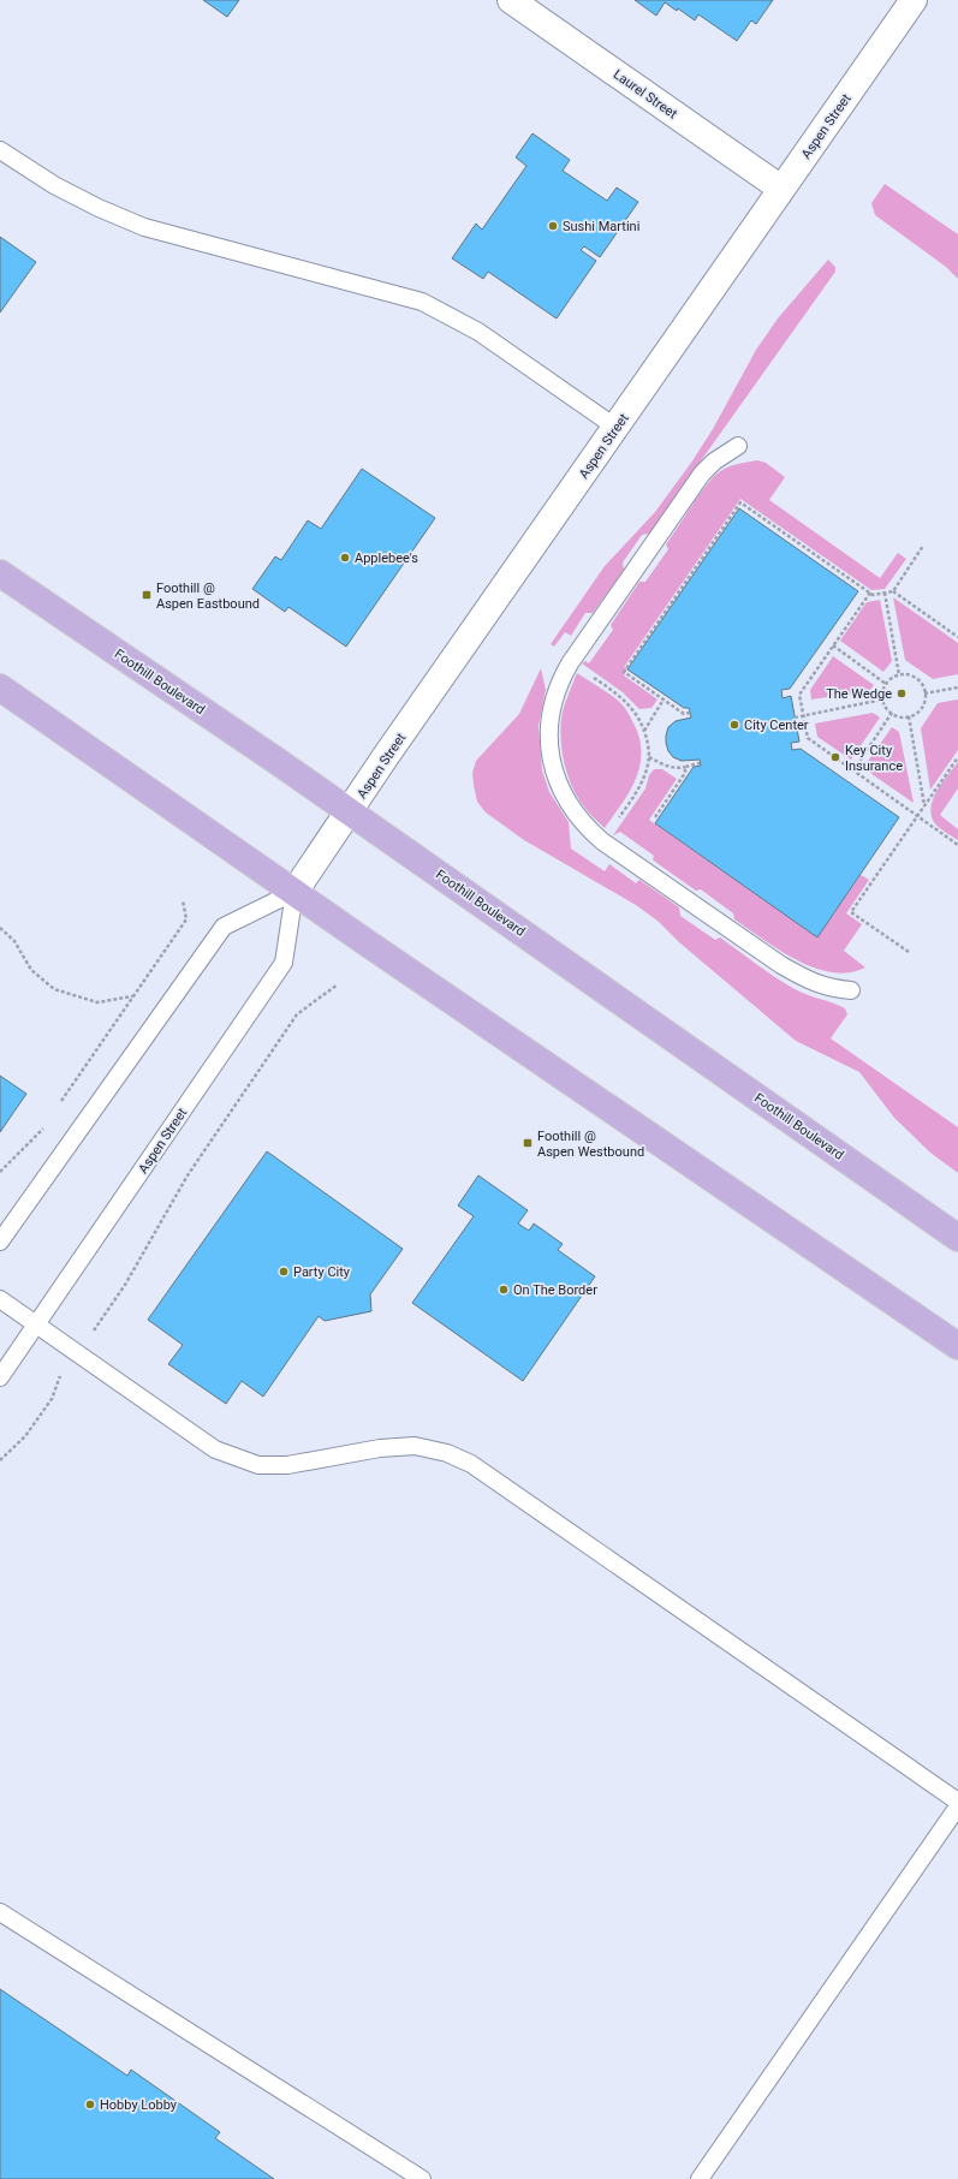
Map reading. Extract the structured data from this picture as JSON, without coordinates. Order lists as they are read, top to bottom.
{
  "streets": {
    "main road": ["Foothill Boulevard"],
    "street": ["Laurel Street", "Aspen Street"]
  },
  "crossings": [
    ["Laurel Street", "Aspen Street"],
    ["Aspen Street", "Foothill Boulevard"]
  ],
  "places": {
    "other": [
      "Sushi Martini",
      "Applebee's",
      "The Wedge",
      "City Center",
      "Key City Insurance",
      "Party City",
      "On The Border",
      "Hobby Lobby"
    ],
    "transit": ["Foothill @ Aspen Eastbound", "Foothill @ Aspen Westbound"]
  }
}
